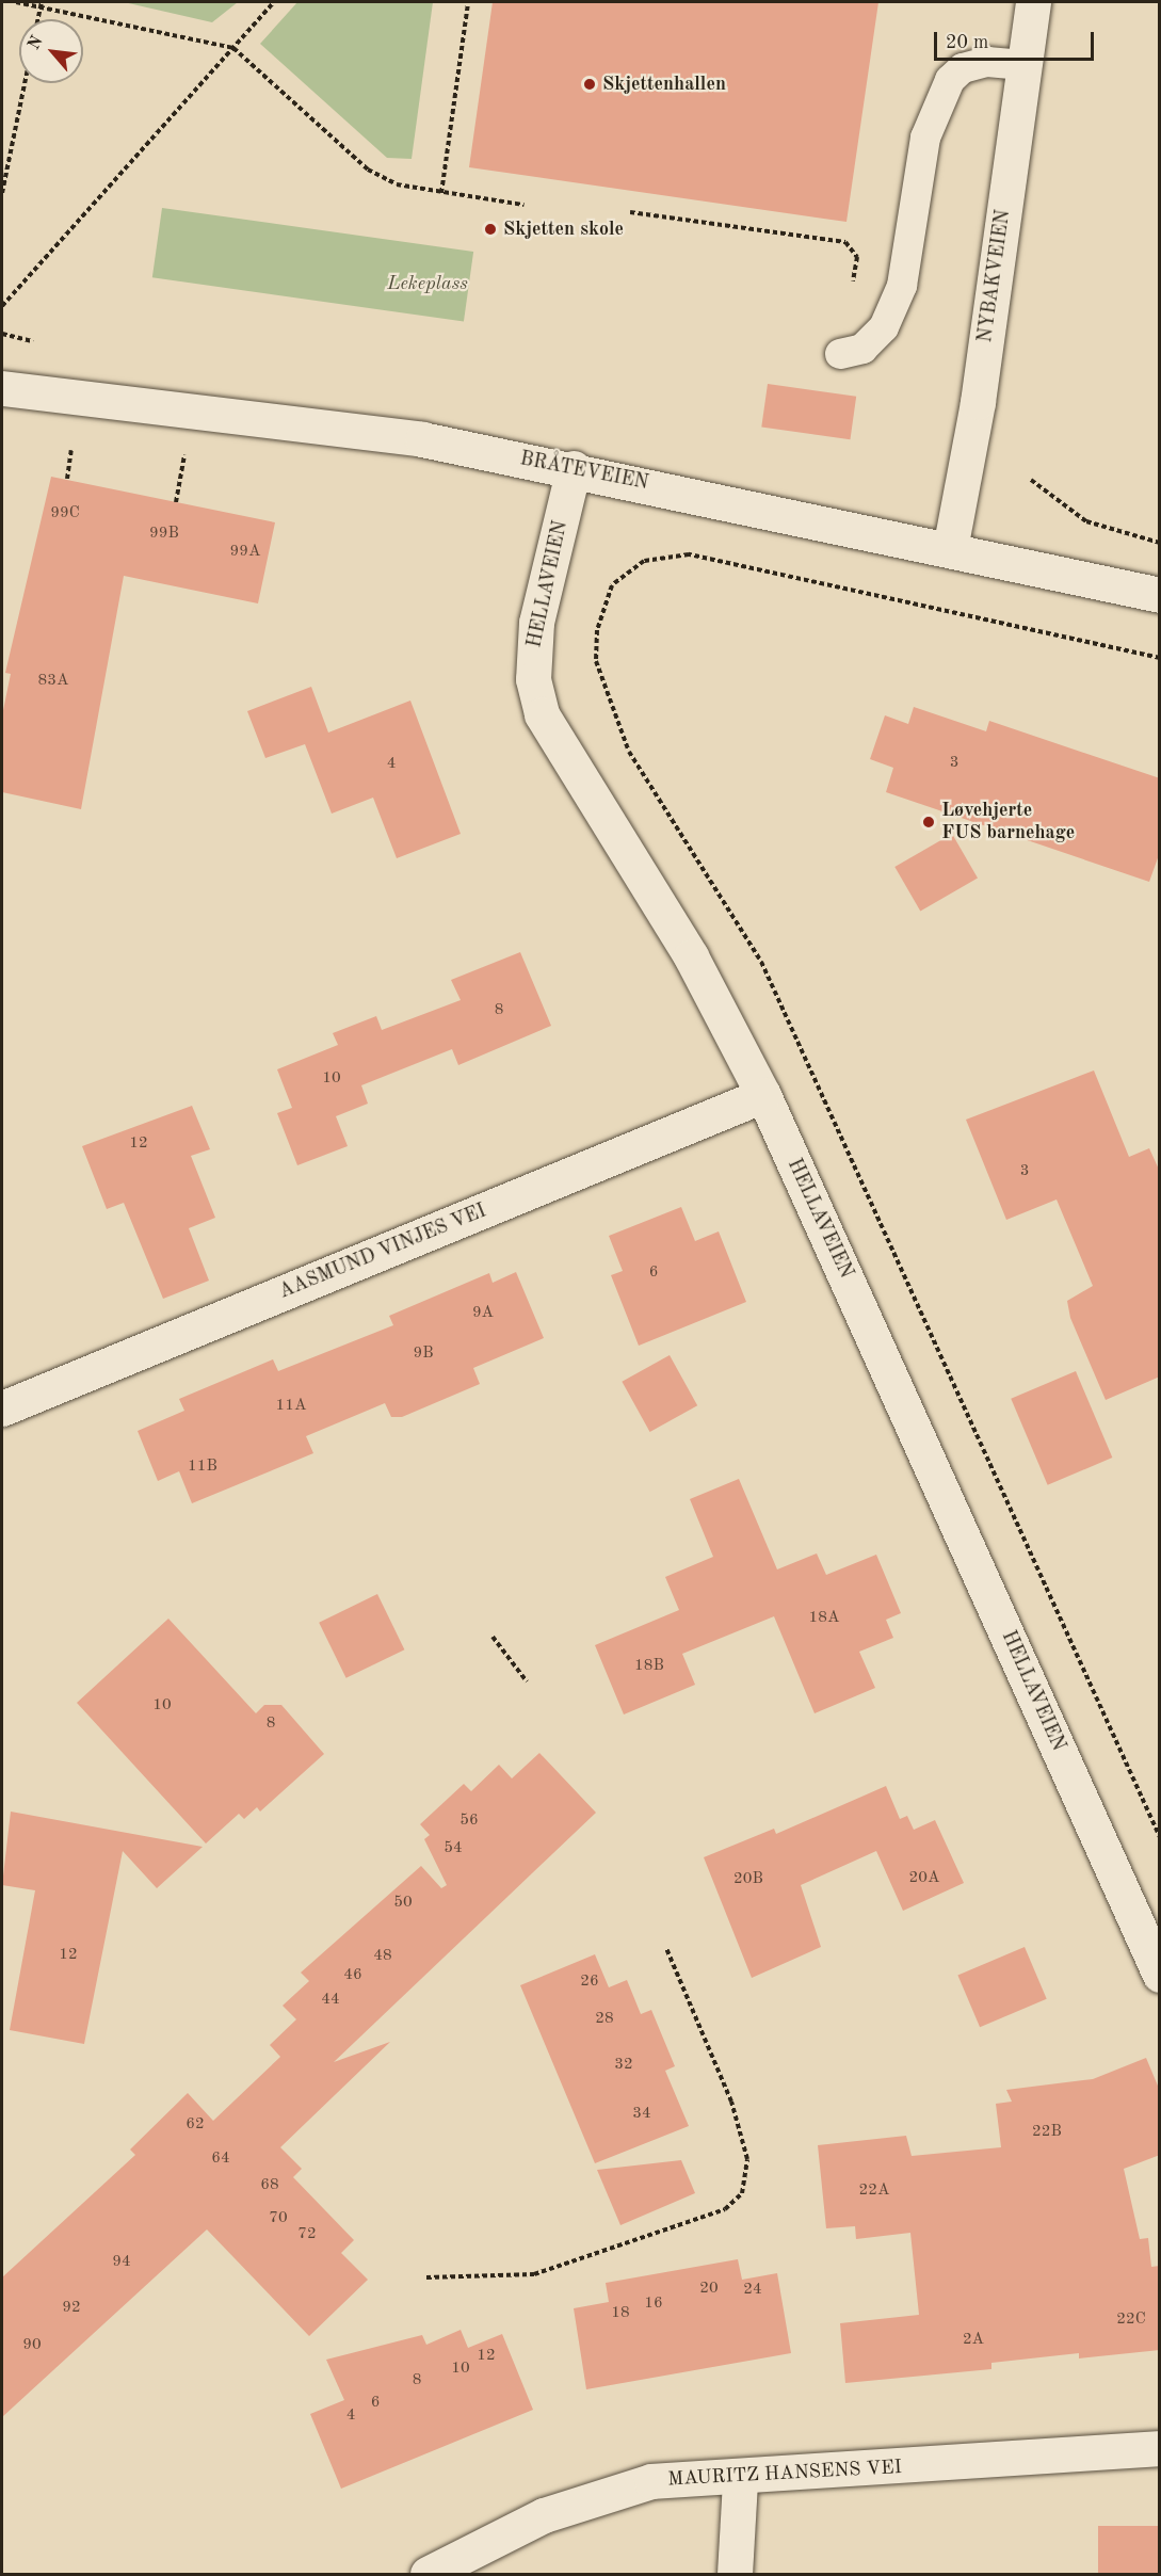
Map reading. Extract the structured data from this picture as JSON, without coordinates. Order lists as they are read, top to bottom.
{
  "streets": {
    "street": [
      "NYBAKVEIEN",
      "BRÅTEVEIEN",
      "HELLAVEIEN",
      "AASMUND VINJES VEI",
      "MAURITZ HANSENS VEI"
    ]
  },
  "crossings": [
    ["NYBAKVEIEN", "BRÅTEVEIEN"],
    ["BRÅTEVEIEN", "HELLAVEIEN"],
    ["HELLAVEIEN", "AASMUND VINJES VEI"]
  ],
  "parks": ["Lekeplass"],
  "places": ["Skjettenhallen", "Skjetten skole", "Løvehjerte FUS barnehage"],
  "house_numbers": [
    "99C",
    "99B",
    "99A",
    "83A",
    "3",
    "4",
    "8",
    "10",
    "12",
    "3",
    "6",
    "9A",
    "9B",
    "11A",
    "11B",
    "18A",
    "18B",
    "10",
    "8",
    "56",
    "54",
    "20A",
    "20B",
    "50",
    "12",
    "48",
    "46",
    "26",
    "44",
    "28",
    "32",
    "34",
    "62",
    "22B",
    "64",
    "68",
    "22A",
    "70",
    "72",
    "94",
    "20",
    "24",
    "16",
    "92",
    "18",
    "22C",
    "2A",
    "90",
    "12",
    "10",
    "8",
    "6",
    "4"
  ],
  "scale_bar": "20 m",
  "north": "top left"
}
